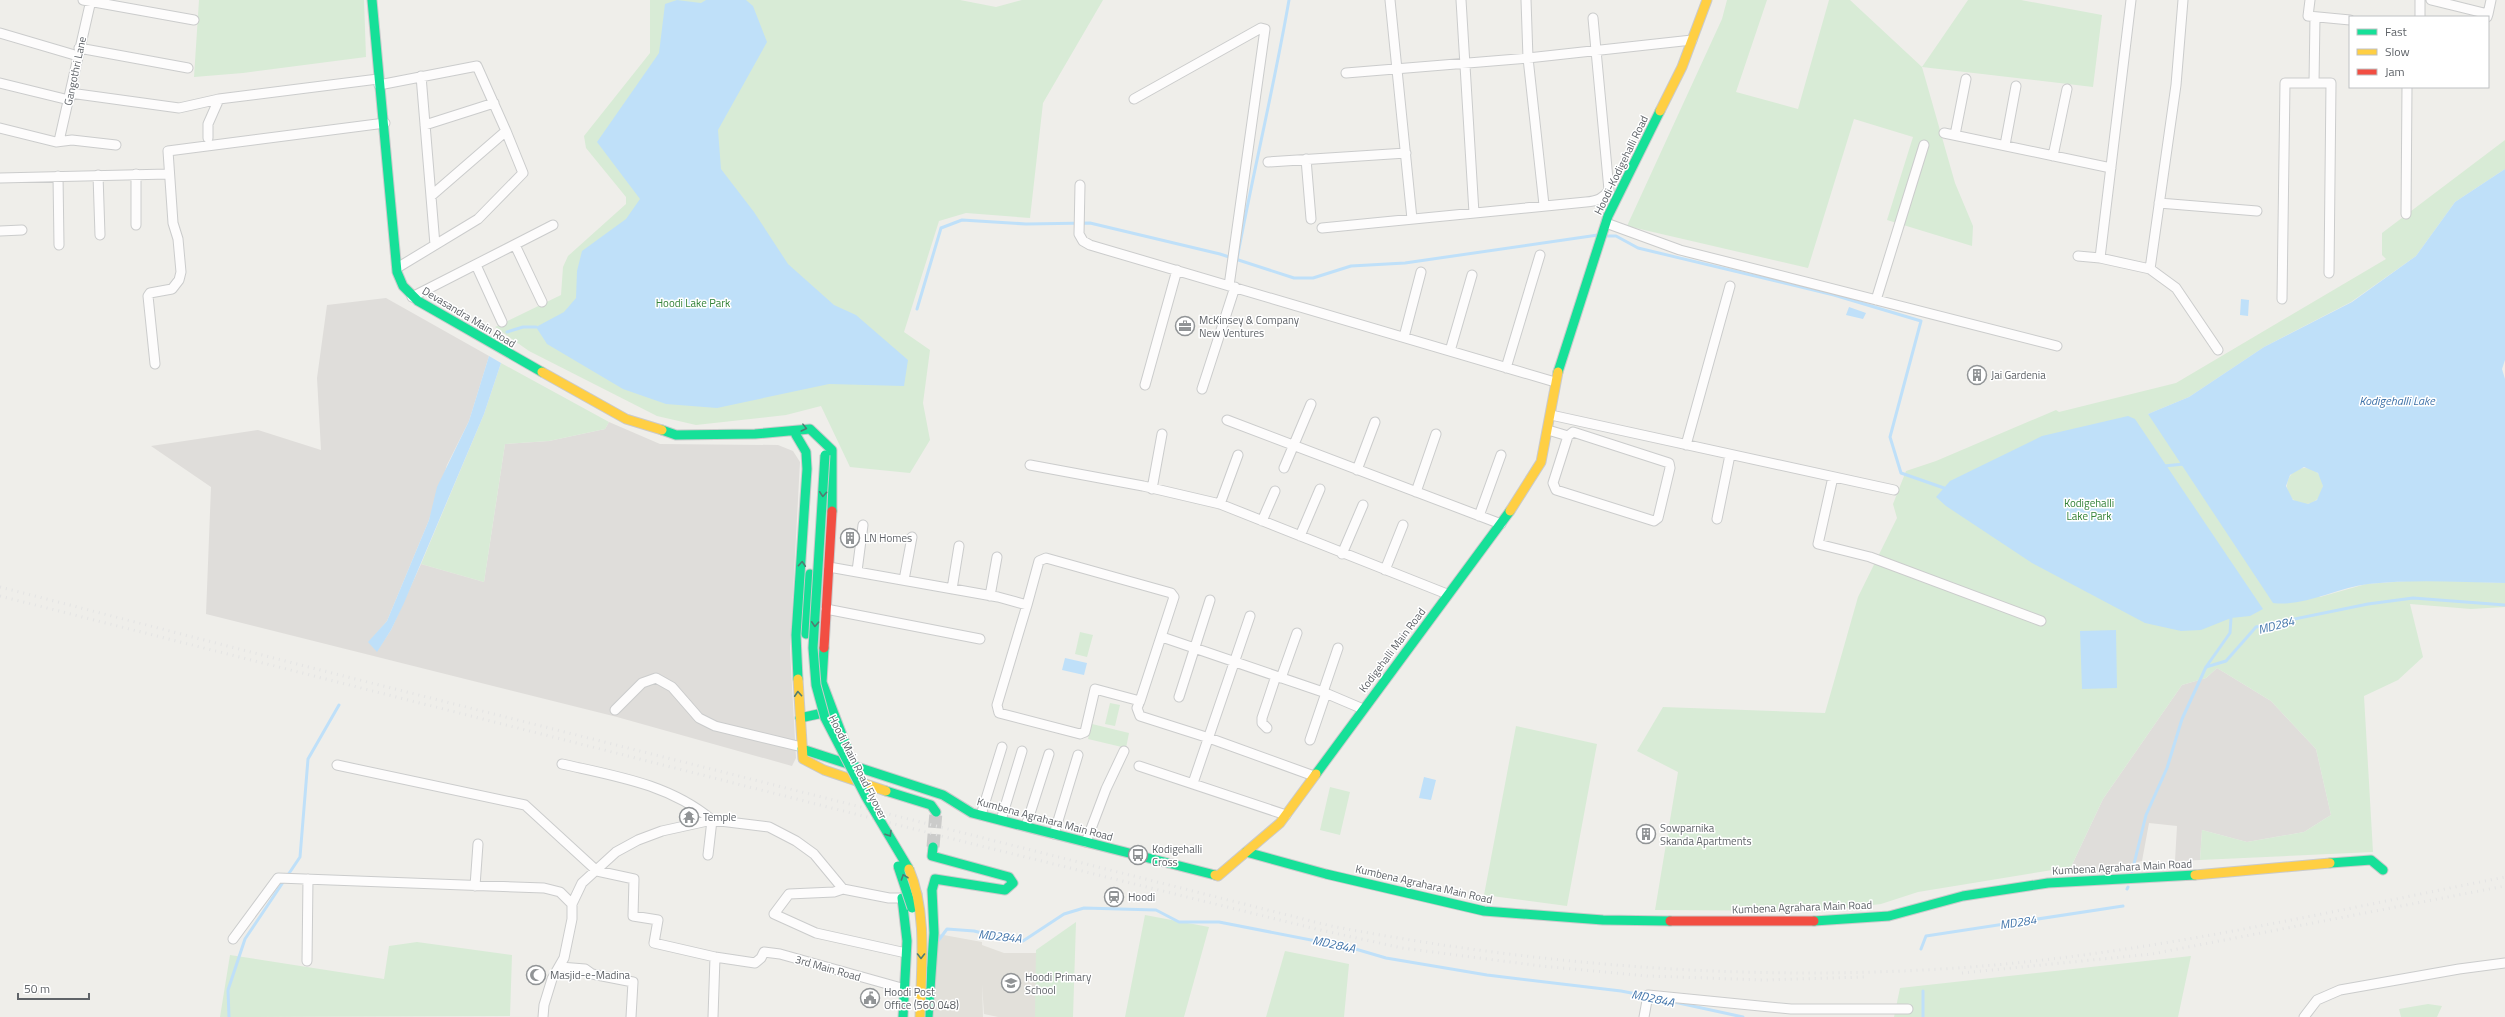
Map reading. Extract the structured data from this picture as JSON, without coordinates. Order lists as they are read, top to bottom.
{
  "streets": {
    "street": [
      "Gangothri Lane",
      "Hoodi-Kodigehalli Road",
      "Devasandra Main Road",
      "Kodigehalli Main Road",
      "Hoodi Main Road Flyover",
      "Kumbena Agrahara Main Road",
      "3rd Main Road"
    ]
  },
  "crossings": [
    ["Hoodi-Kodigehalli Road", "Kodigehalli Main Road"],
    ["Devasandra Main Road", "Hoodi Main Road Flyover"],
    ["Devasandra Main Road", "Kumbena Agrahara Main Road"],
    ["Kodigehalli Main Road", "Kumbena Agrahara Main Road"]
  ],
  "water": ["Kodigehalli Lake", "MD284", "MD284A"],
  "parks": ["Hoodi Lake Park", "Kodigehalli Lake Park"],
  "places": {
    "office": ["McKinsey & Company New Ventures"],
    "building": ["Jai Gardenia", "LN Homes", "Sowparnika Skanda Apartments"],
    "temple": ["Temple"],
    "bus stop": ["Kodigehalli Cross"],
    "station": ["Hoodi"],
    "mosque": ["Masjid-e-Madina"],
    "school or university": ["Hoodi Primary School"],
    "public building": ["Hoodi Post Office (560 048)"]
  },
  "legend": ["Fast", "Slow", "Jam"],
  "scale_bar": "50 m"
}
